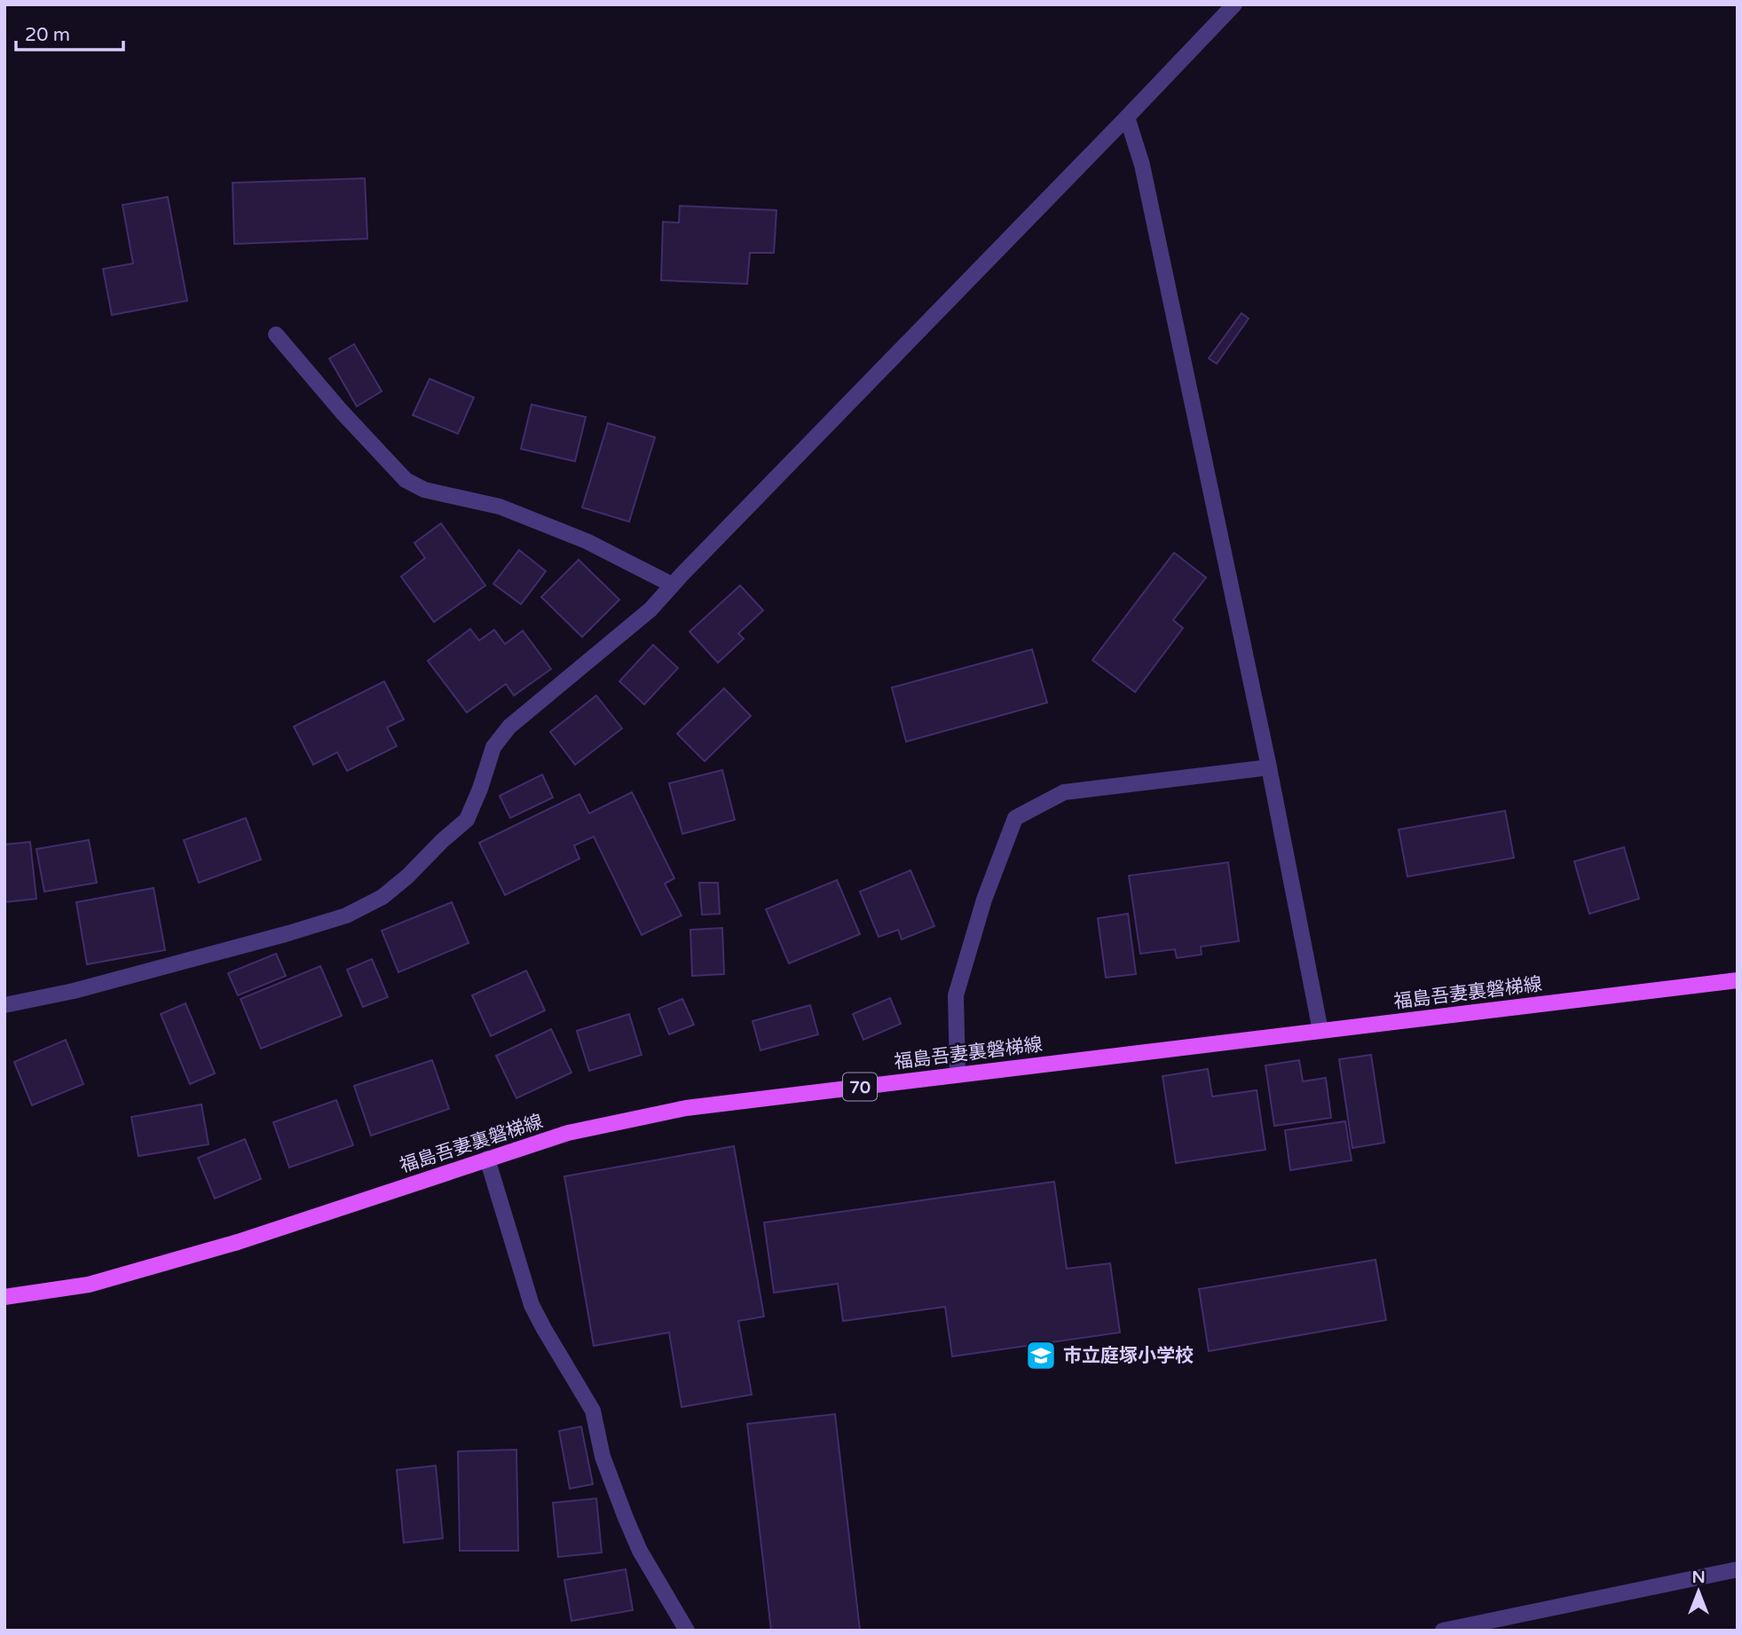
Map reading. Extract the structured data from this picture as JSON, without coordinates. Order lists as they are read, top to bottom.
{
  "streets": {
    "main road": ["福島吾妻裏磐梯線", "70"]
  },
  "places": {
    "school or university": ["市立庭塚小学校"]
  },
  "scale_bar": "20 m",
  "north": "top"
}
